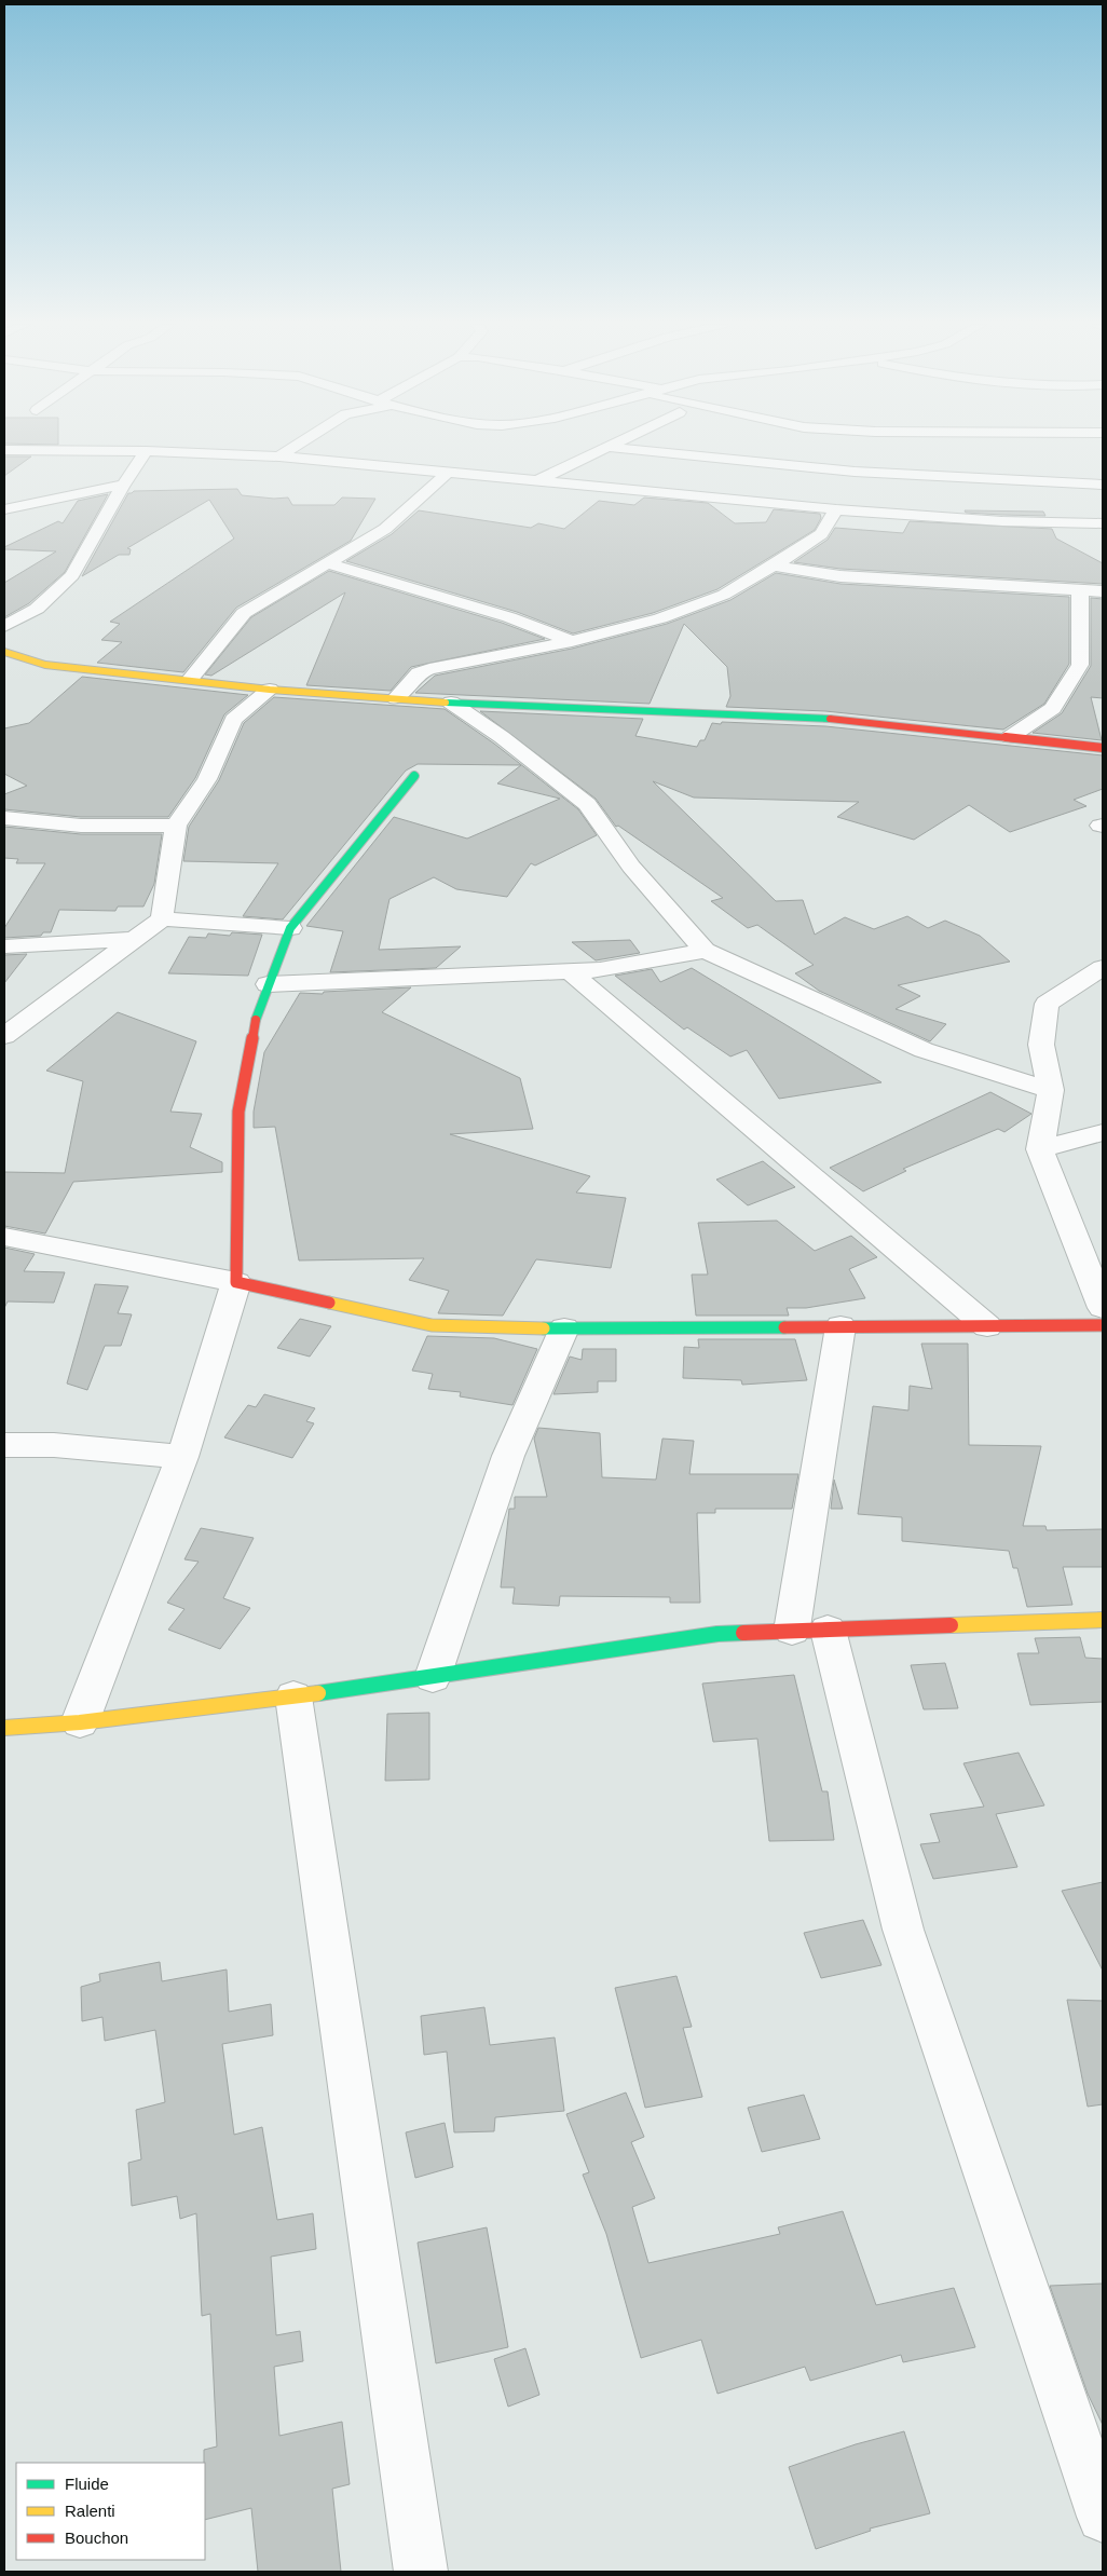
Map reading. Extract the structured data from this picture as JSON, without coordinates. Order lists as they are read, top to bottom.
{
  "legend": ["Fluide", "Ralenti", "Bouchon"]
}
